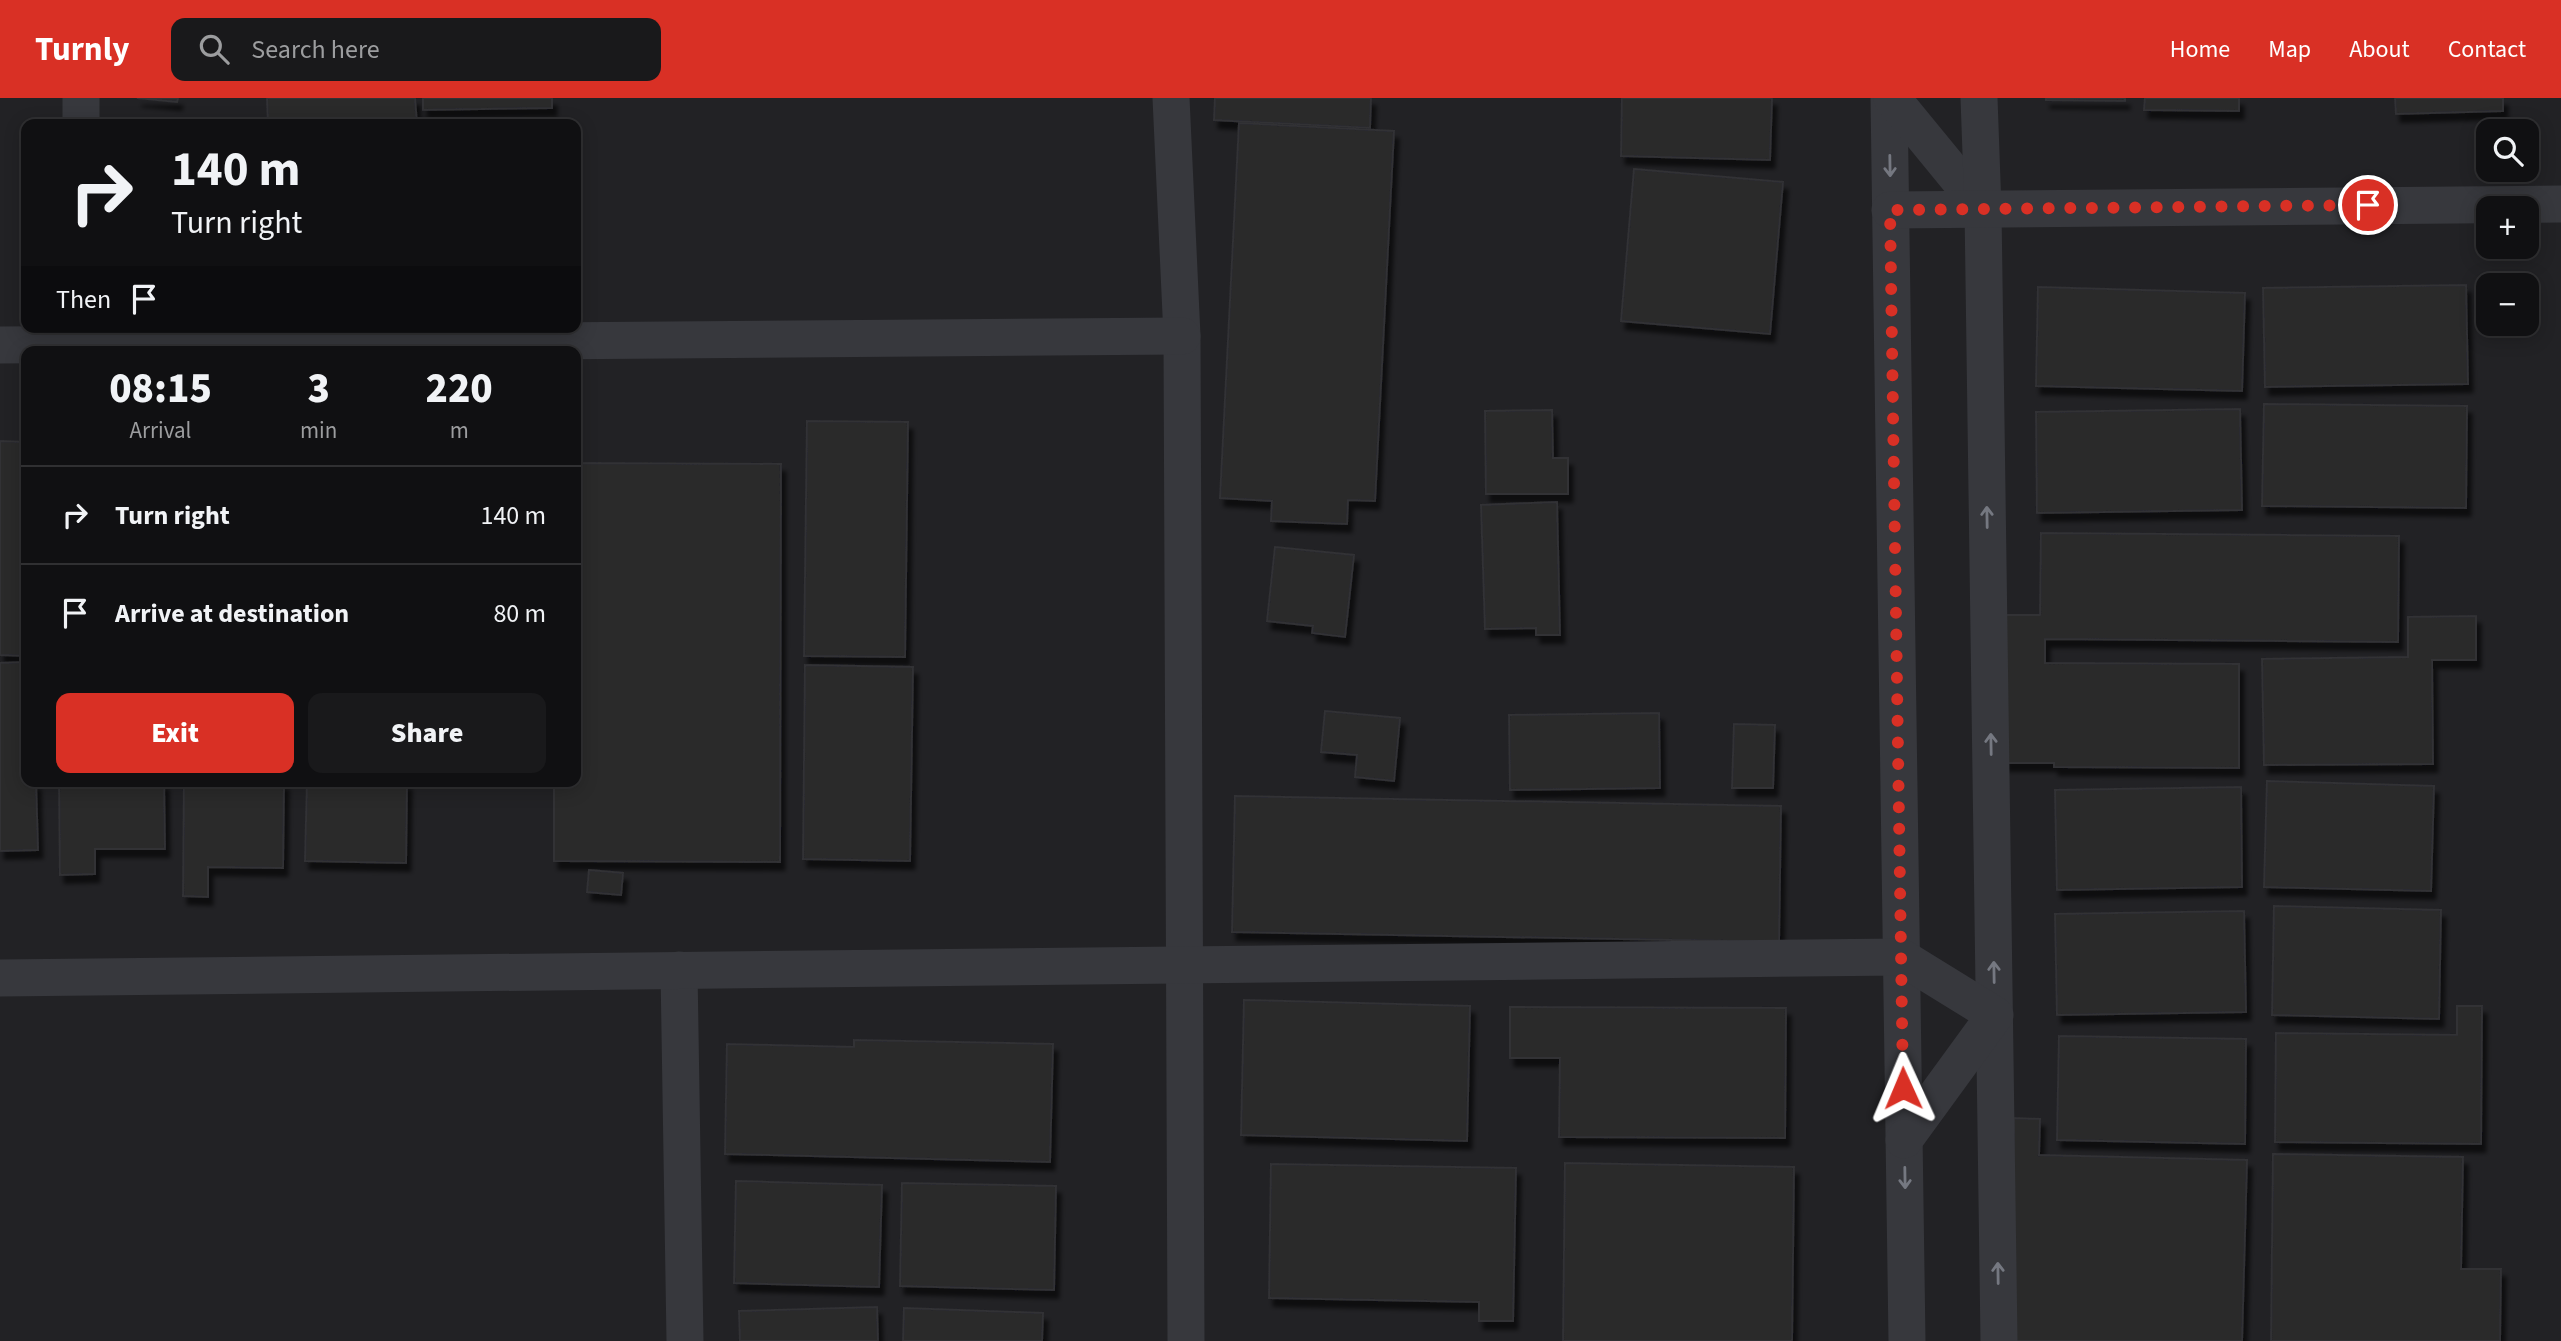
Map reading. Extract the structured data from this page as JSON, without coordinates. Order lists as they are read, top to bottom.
{
  "page": {
    "header": "Turnly",
    "search": "Search here",
    "nav": [
      "Home",
      "Map",
      "About",
      "Contact"
    ],
    "map_buttons": ["+", "−"],
    "turn": ["140 m", "Turn right"],
    "then": "Then",
    "eta": [
      "08:15",
      "Arrival",
      "3",
      "min",
      "220",
      "m"
    ],
    "list": [
      {
        "name": "Turn right",
        "value": "140 m"
      },
      {
        "name": "Arrive at destination",
        "value": "80 m"
      }
    ],
    "buttons": ["Exit", "Share"]
  }
}
